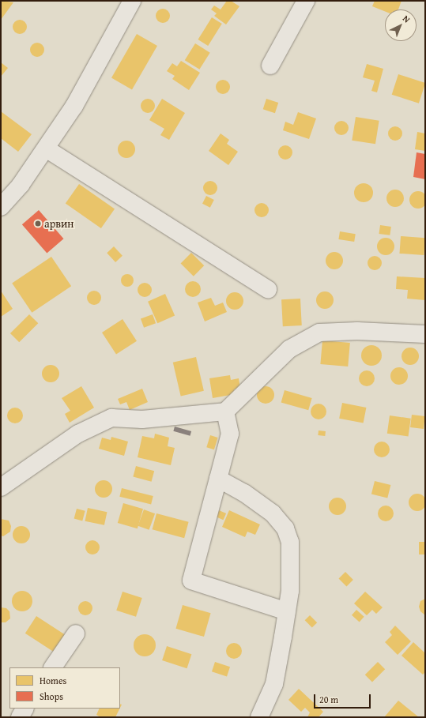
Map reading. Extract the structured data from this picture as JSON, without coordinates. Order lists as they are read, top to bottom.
{
  "places": ["арвин"],
  "legend": ["Homes", "Shops"],
  "scale_bar": "20 m",
  "north": "top right"
}
